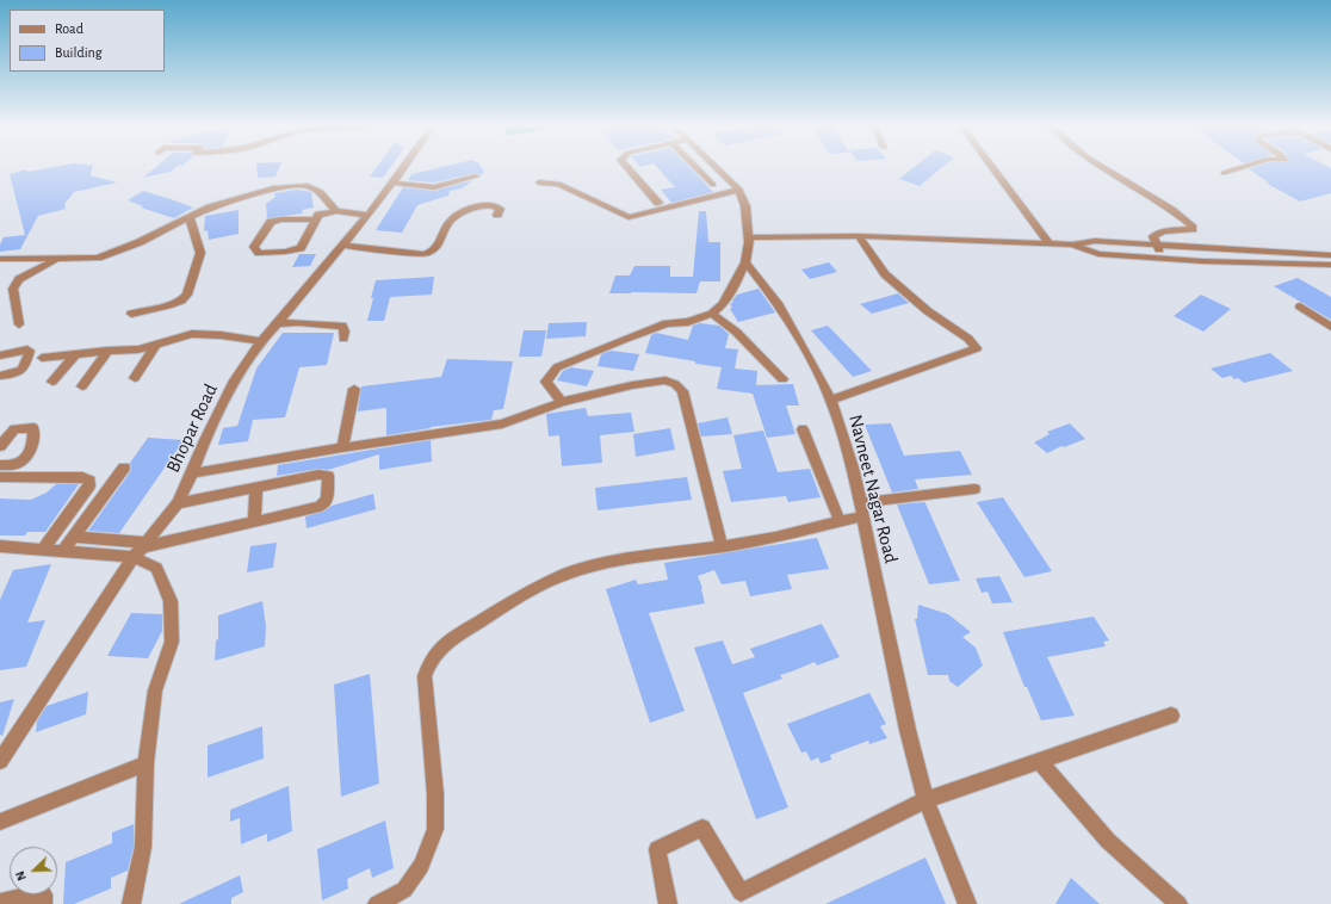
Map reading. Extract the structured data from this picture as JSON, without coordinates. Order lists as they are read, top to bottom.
{
  "streets": {
    "street": ["Bhopar Road", "Navneet Nagar Road"]
  },
  "legend": ["Road", "Building"],
  "north": "bottom left"
}
